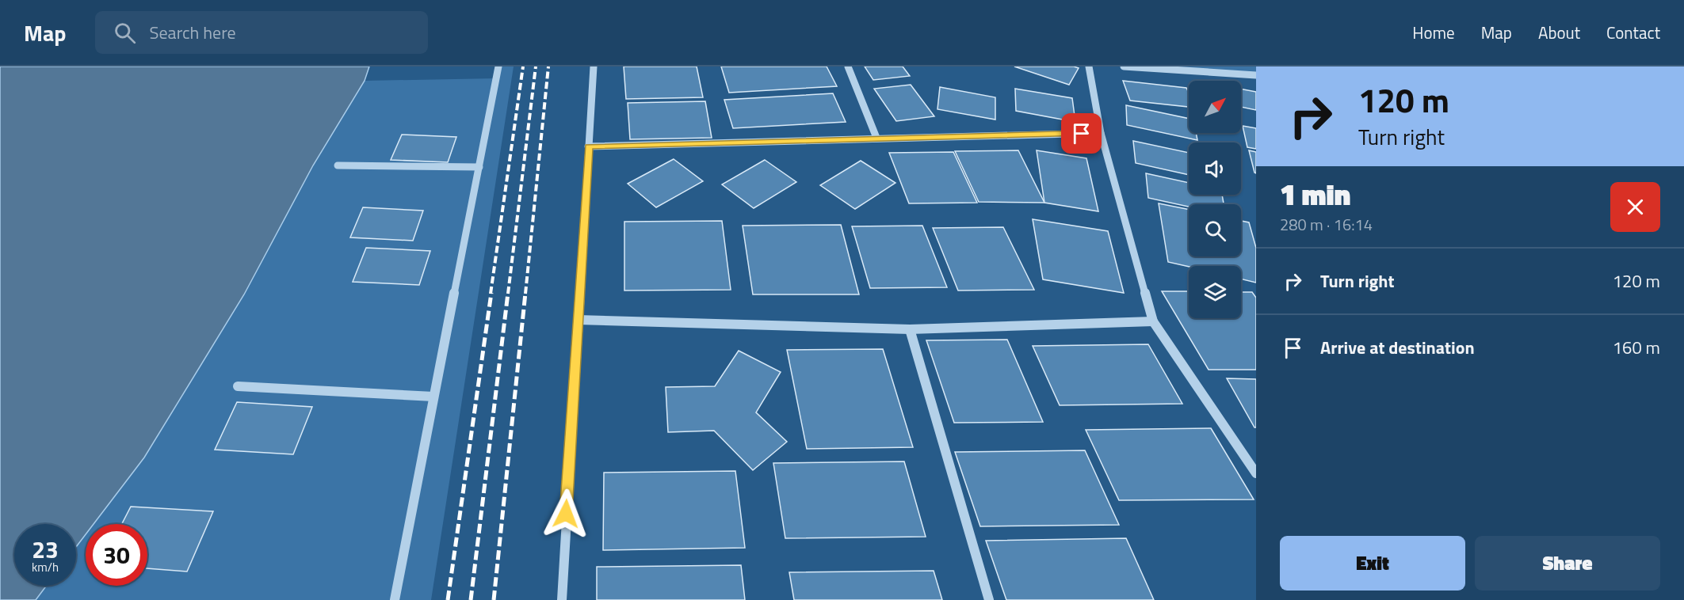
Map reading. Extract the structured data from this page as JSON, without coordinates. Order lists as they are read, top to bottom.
{
  "north": "top right",
  "page": {
    "header": "Map",
    "search": "Search here",
    "nav": [
      "Home",
      "Map",
      "About",
      "Contact"
    ],
    "turn": ["120 m", "Turn right"],
    "heading": ["1 min", "280 m · 16:14"],
    "list": [
      {
        "name": "Turn right",
        "value": "120 m"
      },
      {
        "name": "Arrive at destination",
        "value": "160 m"
      }
    ],
    "speed": "23 km/h",
    "limit": "30",
    "buttons": ["Exit", "Share"]
  }
}
